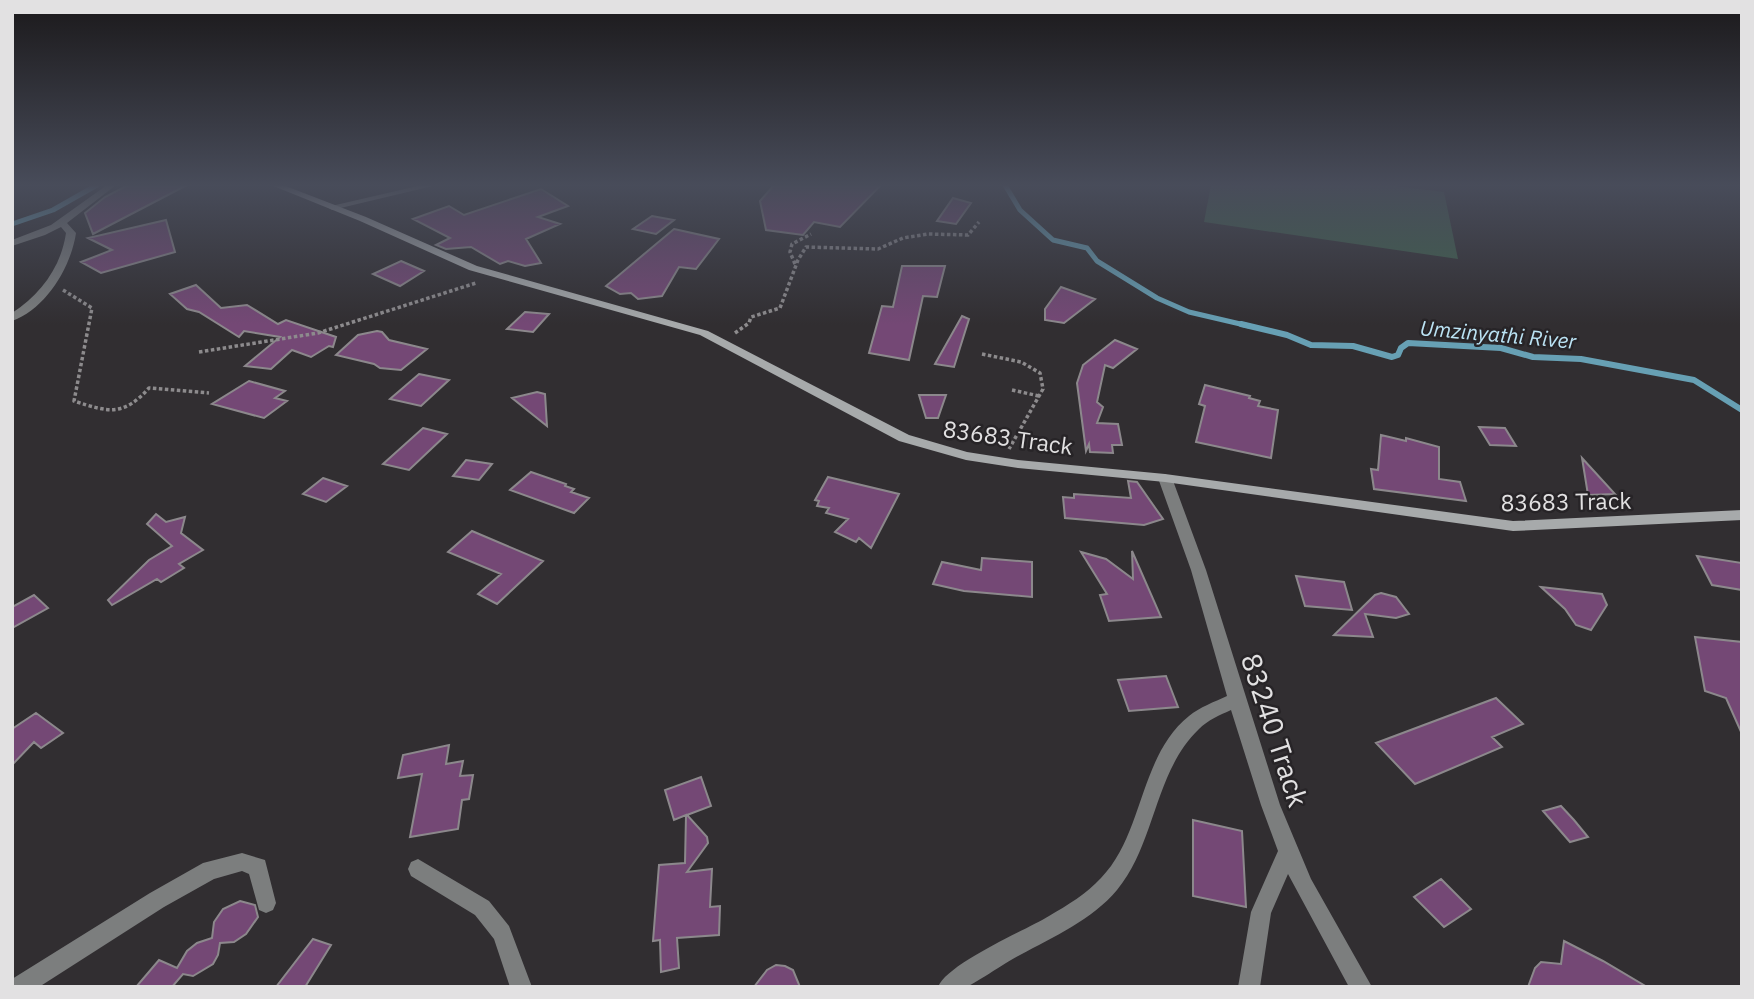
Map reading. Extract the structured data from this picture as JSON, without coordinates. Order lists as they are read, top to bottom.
{
  "streets": {
    "street": ["83683 Track", "83240 Track"]
  },
  "crossings": [
    ["83683 Track", "83240 Track"]
  ],
  "water": ["Umzinyathi River"]
}
